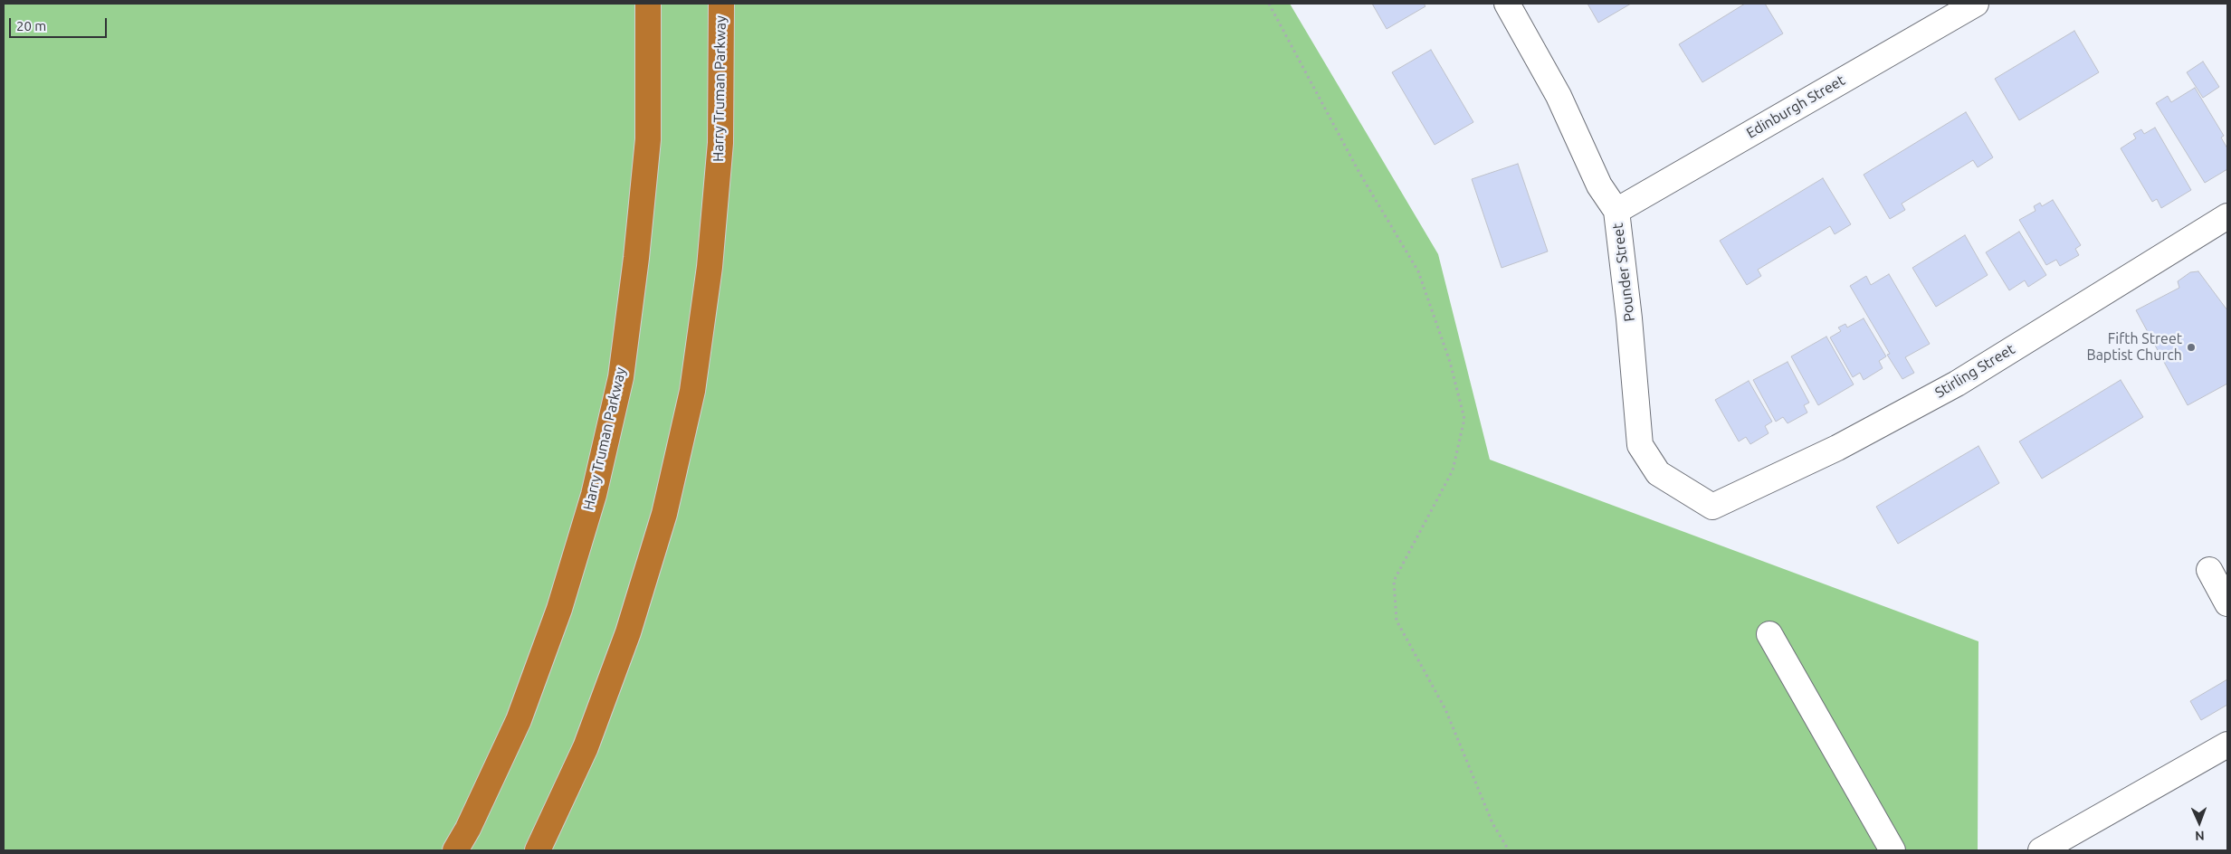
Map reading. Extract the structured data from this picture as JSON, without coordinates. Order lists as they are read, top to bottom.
{
  "streets": {
    "highway": ["Harry Truman Parkway"],
    "street": ["Edinburgh Street", "Pounder Street", "Stirling Street"]
  },
  "crossings": [
    ["Edinburgh Street", "Pounder Street"],
    ["Pounder Street", "Stirling Street"]
  ],
  "places": ["Fifth Street Baptist Church"],
  "scale_bar": "20 m",
  "north": "bottom"
}
